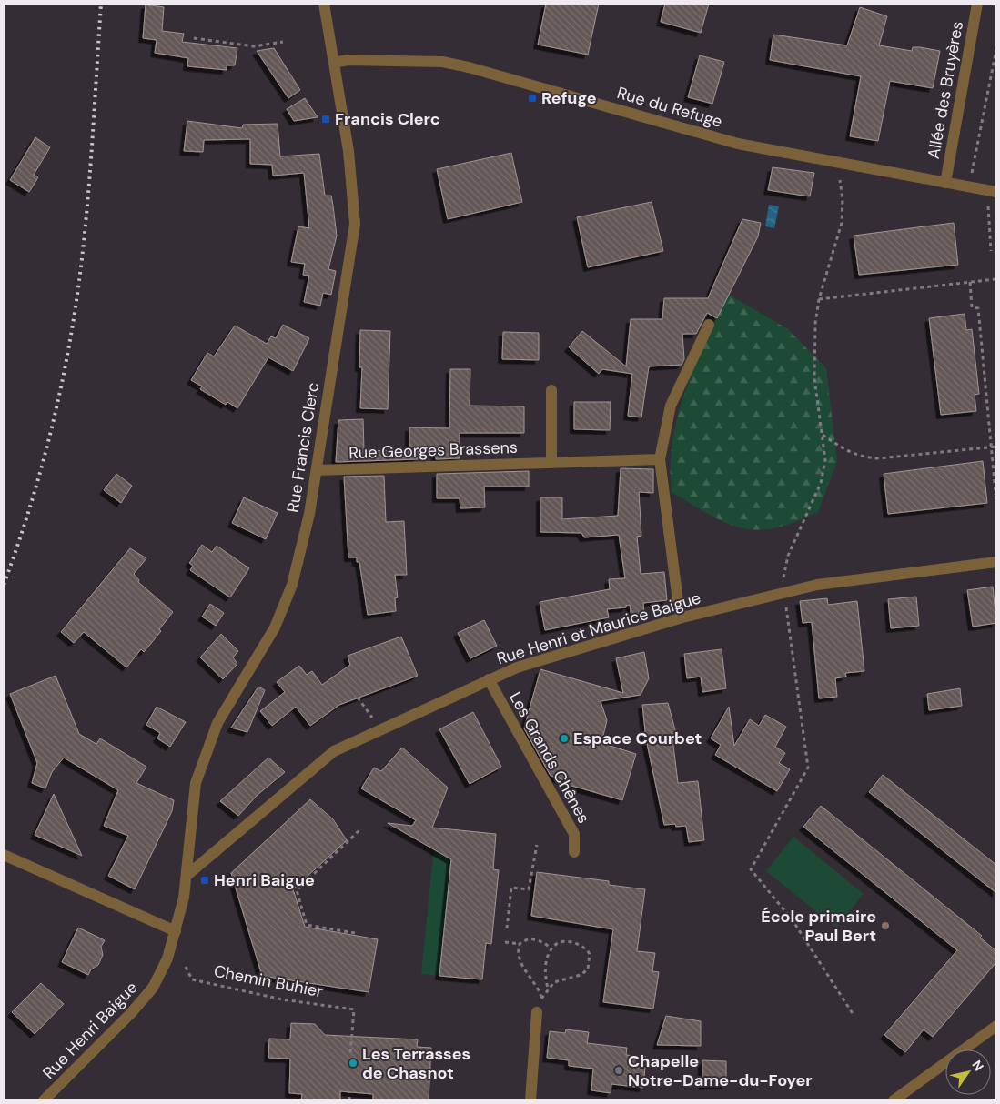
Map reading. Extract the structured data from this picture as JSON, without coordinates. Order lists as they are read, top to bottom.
{
  "streets": {
    "street": [
      "Allée des Bruyères",
      "Rue du Refuge",
      "Rue Francis Clerc",
      "Rue Georges Brassens",
      "Rue Henri et Maurice Baigue",
      "Les Grands Chênes",
      "Rue Henri Baigue"
    ],
    "path": ["Chemin Buhier"]
  },
  "crossings": [
    ["Allée des Bruyères", "Rue du Refuge"],
    ["Rue du Refuge", "Rue Francis Clerc"],
    ["Rue Francis Clerc", "Rue Georges Brassens"],
    ["Rue Francis Clerc", "Rue Henri et Maurice Baigue"],
    ["Rue Francis Clerc", "Rue Henri Baigue"],
    ["Rue Henri et Maurice Baigue", "Les Grands Chênes"],
    ["Rue Henri et Maurice Baigue", "Rue Henri Baigue"]
  ],
  "places": {
    "transit": ["Refuge", "Francis Clerc", "Henri Baigue"],
    "other": [
      "Espace Courbet",
      "École primaire Paul Bert",
      "Les Terrasses de Chasnot",
      "Chapelle Notre-Dame-du-Foyer"
    ]
  },
  "north": "top right"
}
